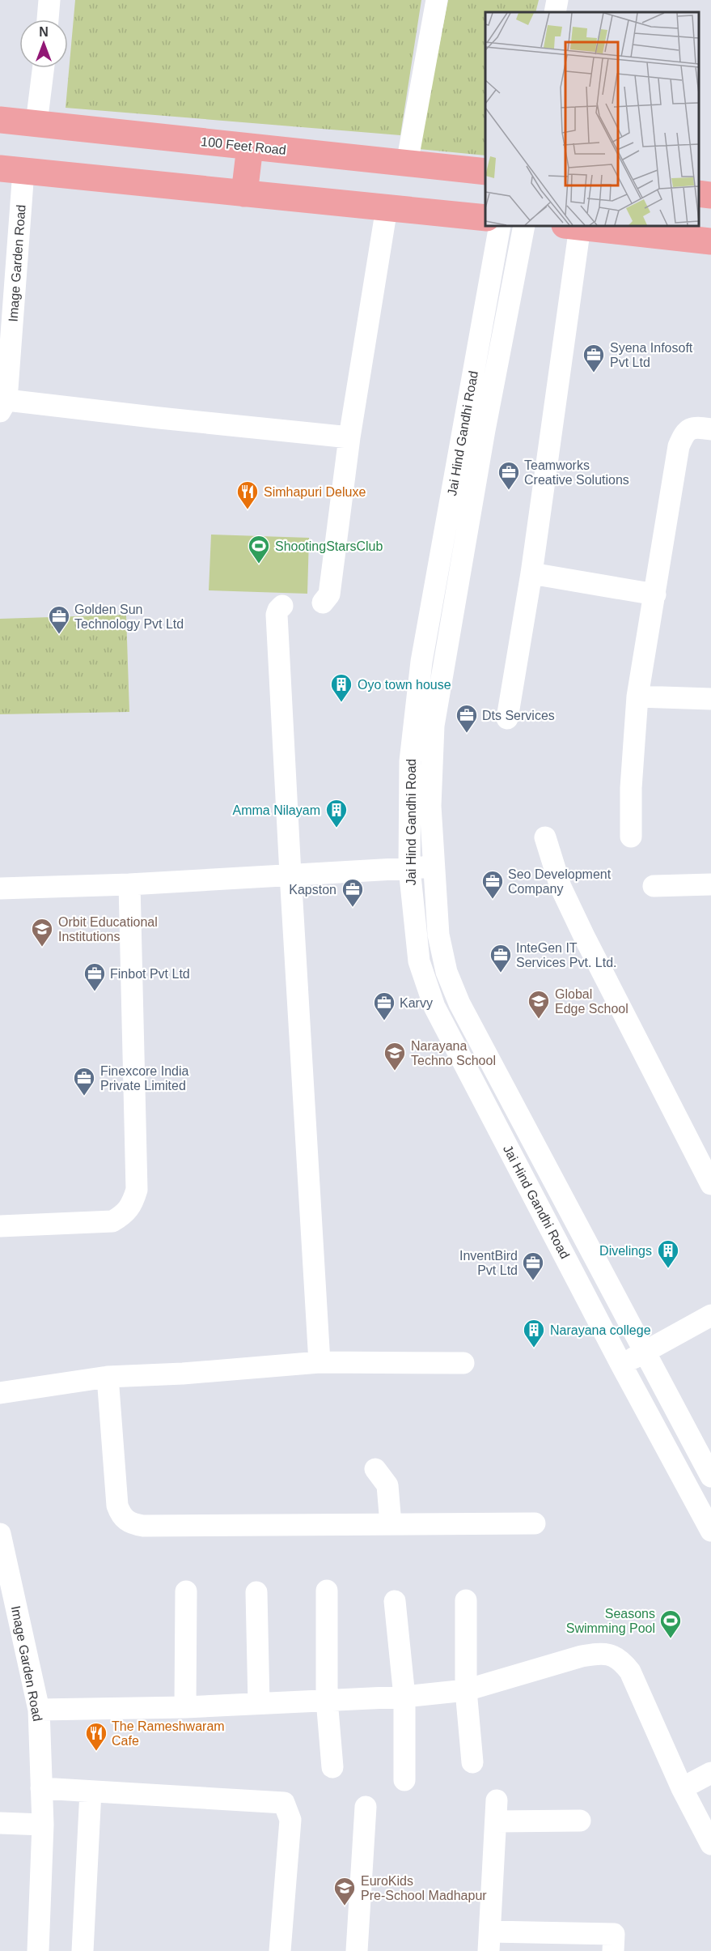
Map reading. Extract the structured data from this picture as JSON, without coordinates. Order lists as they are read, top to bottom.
{
  "streets": {
    "main road": ["100 Feet Road"],
    "street": ["Image Garden Road", "Jai Hind Gandhi Road"]
  },
  "places": {
    "office": [
      "Syena Infosoft Pvt Ltd",
      "Teamworks Creative Solutions",
      "Golden Sun Technology Pvt Ltd",
      "Dts Services",
      "Seo Development Company",
      "Kapston",
      "InteGen IT Services Pvt. Ltd.",
      "Finbot Pvt Ltd",
      "Karvy",
      "Finexcore India Private Limited",
      "InventBird Pvt Ltd"
    ],
    "restaurant": ["Simhapuri Deluxe", "The Rameshwaram Cafe"],
    "sports": ["ShootingStarsClub", "Seasons Swimming Pool"],
    "building": [
      "Oyo town house",
      "Amma Nilayam",
      "Divelings",
      "Narayana college"
    ],
    "school or university": [
      "Orbit Educational Institutions",
      "Global Edge School",
      "Narayana Techno School",
      "EuroKids Pre-School Madhapur"
    ]
  },
  "north": "top"
}
